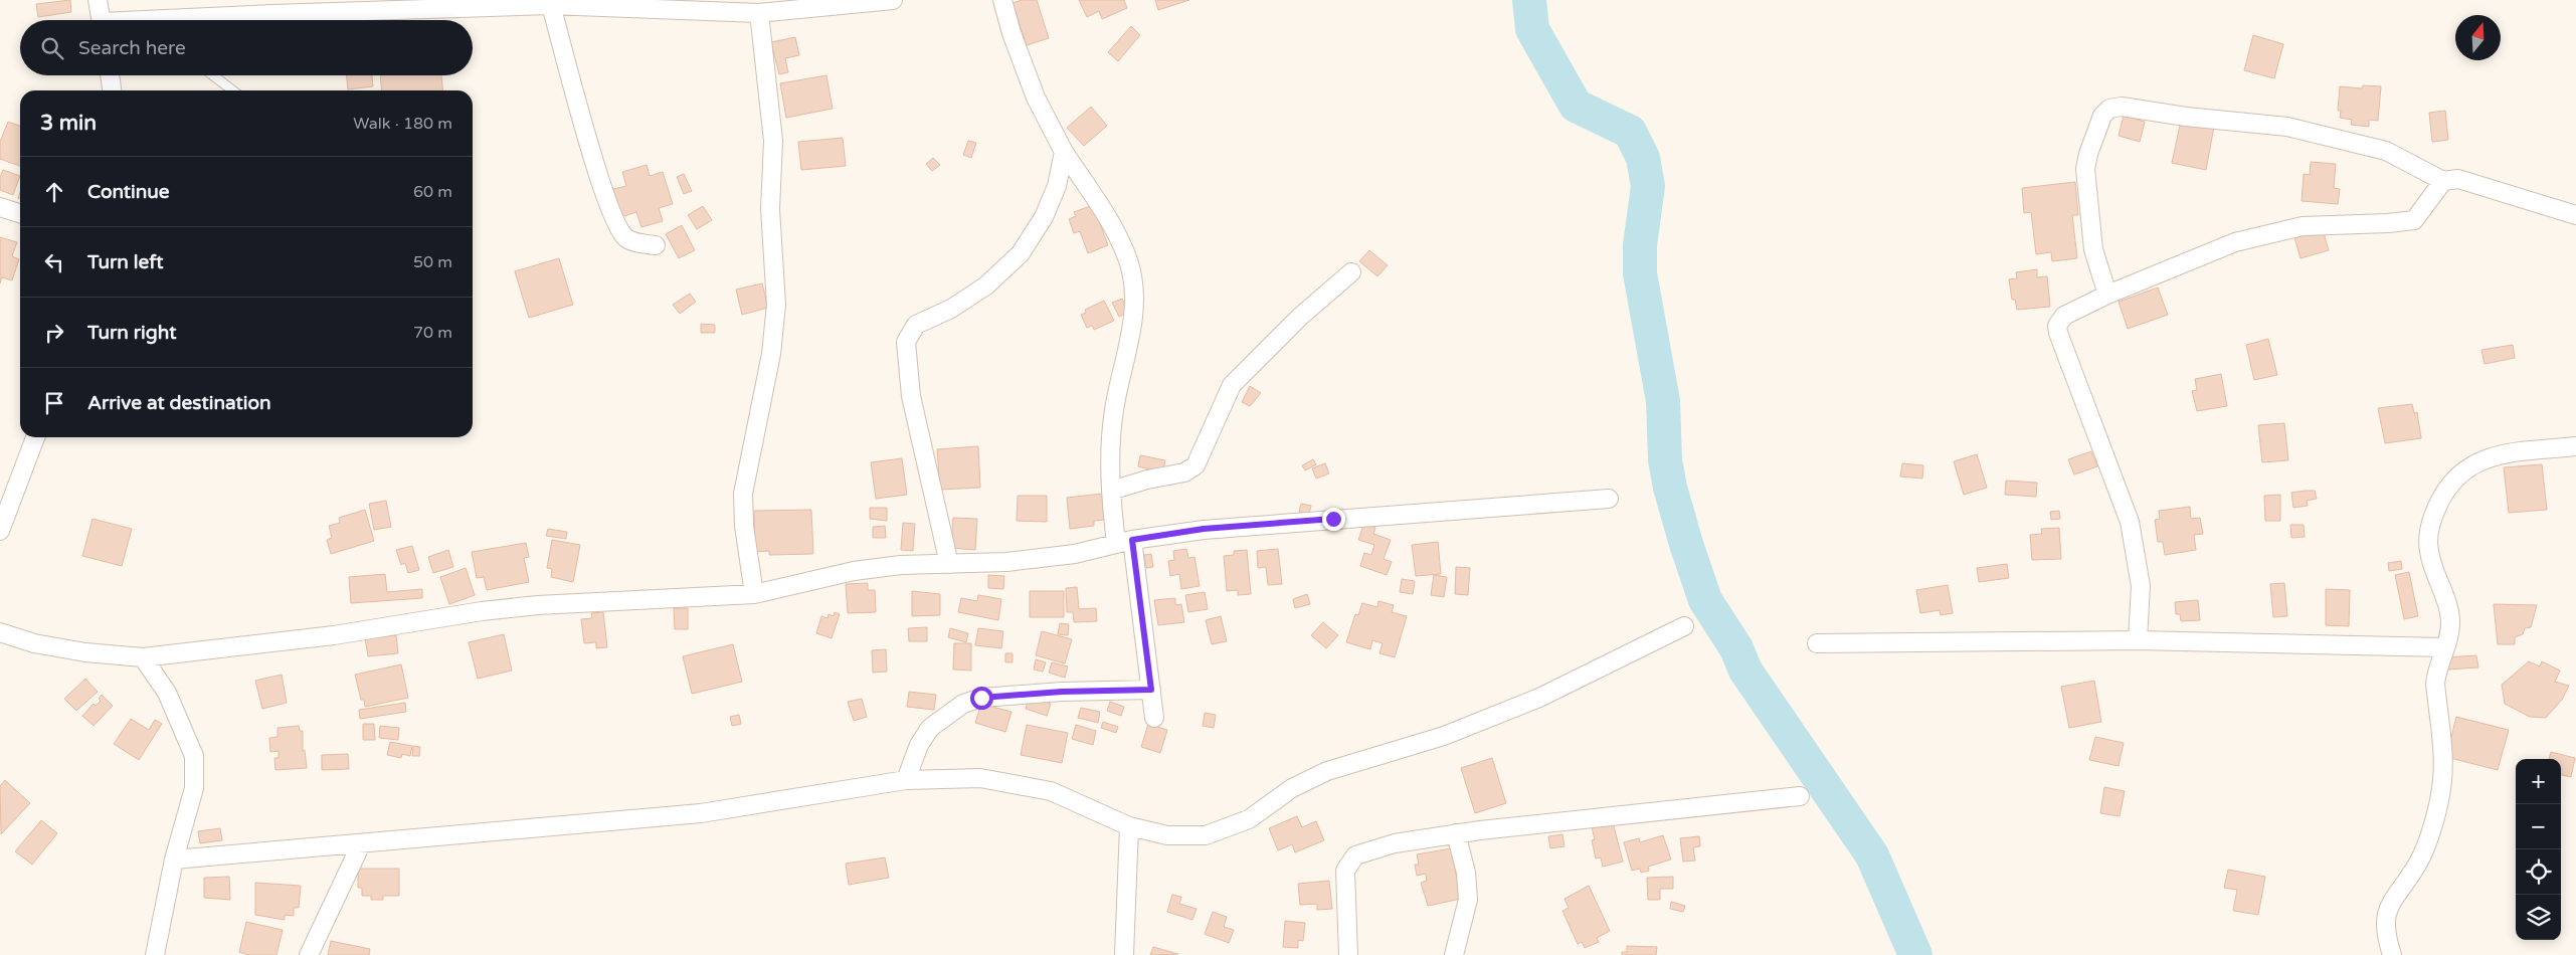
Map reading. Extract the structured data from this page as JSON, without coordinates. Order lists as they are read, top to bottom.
{
  "north": "top",
  "page": {
    "search": "Search here",
    "heading": ["3 min", "Walk · 180 m"],
    "list": [
      ["Continue", "60 m"],
      ["Turn left", "50 m"],
      ["Turn right", "70 m"],
      "Arrive at destination"
    ],
    "map_buttons": ["+", "−"]
  }
}
